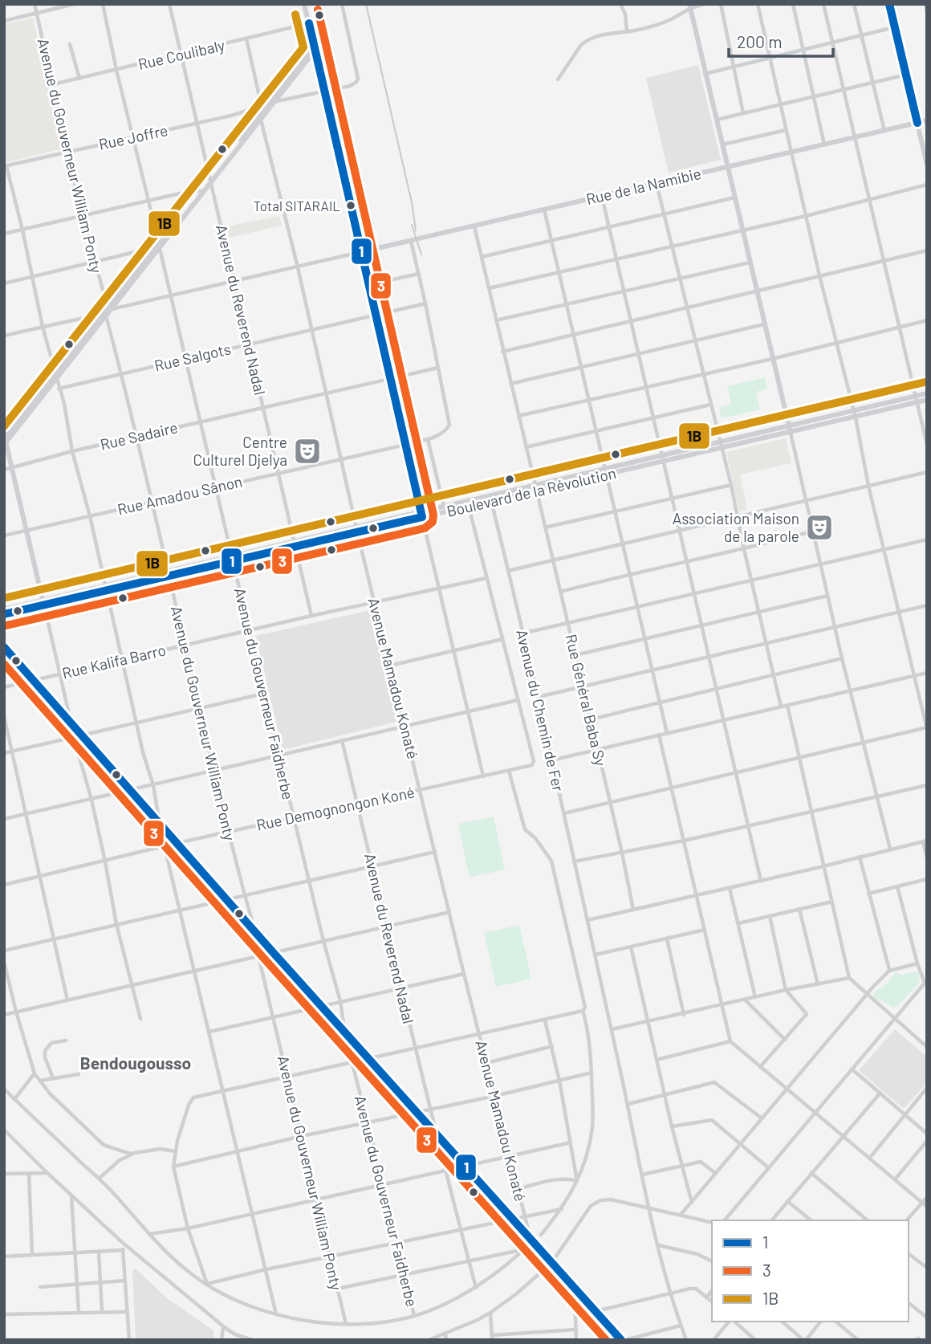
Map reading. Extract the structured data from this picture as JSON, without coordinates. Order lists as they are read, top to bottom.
{
  "streets": {
    "main road": ["Rue de la Namibie", "Boulevard de la Révolution"],
    "street": [
      "Rue Coulibaly",
      "Rue Joffre",
      "Avenue du Gouverneur William Ponty",
      "Avenue du Reverend Nadal",
      "Rue Salgots",
      "Rue Sadaire",
      "Rue Amadou Sânon",
      "Rue Kalifa Barro",
      "Avenue Mamadou Konaté",
      "Avenue du Gouverneur Faidherbe",
      "Rue Général Baba Sy",
      "Avenue du Chemin de Fer",
      "Rue Demognongon Koné"
    ]
  },
  "crossings": [
    ["Rue Coulibaly", "Avenue du Gouverneur William Ponty"],
    ["Rue Coulibaly", "Avenue du Reverend Nadal"],
    ["Rue Coulibaly", "Avenue Mamadou Konaté"],
    ["Rue Coulibaly", "Avenue du Gouverneur Faidherbe"],
    ["Rue Joffre", "Avenue du Gouverneur William Ponty"],
    ["Rue Joffre", "Avenue du Reverend Nadal"],
    ["Rue Joffre", "Avenue Mamadou Konaté"],
    ["Rue Joffre", "Avenue du Gouverneur Faidherbe"],
    ["Avenue du Gouverneur William Ponty", "Rue Salgots"],
    ["Avenue du Gouverneur William Ponty", "Rue Sadaire"],
    ["Avenue du Gouverneur William Ponty", "Boulevard de la Révolution"],
    ["Avenue du Gouverneur William Ponty", "Rue Amadou Sânon"],
    ["Avenue du Gouverneur William Ponty", "Rue Kalifa Barro"],
    ["Avenue du Gouverneur William Ponty", "Rue Demognongon Koné"],
    ["Rue de la Namibie", "Rue Général Baba Sy"],
    ["Avenue du Reverend Nadal", "Rue Salgots"],
    ["Avenue du Reverend Nadal", "Rue Sadaire"],
    ["Avenue du Reverend Nadal", "Boulevard de la Révolution"],
    ["Avenue du Reverend Nadal", "Rue Amadou Sânon"],
    ["Avenue du Reverend Nadal", "Rue Kalifa Barro"],
    ["Avenue du Reverend Nadal", "Rue Demognongon Koné"],
    ["Rue Salgots", "Avenue Mamadou Konaté"],
    ["Rue Salgots", "Avenue du Gouverneur Faidherbe"],
    ["Rue Sadaire", "Rue Amadou Sânon"],
    ["Rue Sadaire", "Avenue Mamadou Konaté"],
    ["Rue Sadaire", "Avenue du Gouverneur Faidherbe"],
    ["Boulevard de la Révolution", "Avenue Mamadou Konaté"],
    ["Boulevard de la Révolution", "Avenue du Gouverneur Faidherbe"],
    ["Boulevard de la Révolution", "Rue Général Baba Sy"],
    ["Boulevard de la Révolution", "Avenue du Chemin de Fer"],
    ["Rue Amadou Sânon", "Avenue Mamadou Konaté"],
    ["Rue Amadou Sânon", "Avenue du Gouverneur Faidherbe"],
    ["Rue Kalifa Barro", "Avenue Mamadou Konaté"],
    ["Rue Kalifa Barro", "Avenue du Gouverneur Faidherbe"],
    ["Rue Kalifa Barro", "Avenue du Chemin de Fer"],
    ["Avenue Mamadou Konaté", "Rue Demognongon Koné"],
    ["Avenue du Gouverneur Faidherbe", "Rue Demognongon Koné"],
    ["Avenue du Chemin de Fer", "Rue Demognongon Koné"]
  ],
  "districts": ["Bendougousso"],
  "places": {
    "other": ["Total SITARAIL"],
    "theatre": ["Centre Culturel Djelya", "Association Maison de la parole"]
  },
  "lines": ["transit line 1", "transit line 3", "transit line 1B"],
  "legend": ["1", "3", "1B"],
  "scale_bar": "200 m"
}
